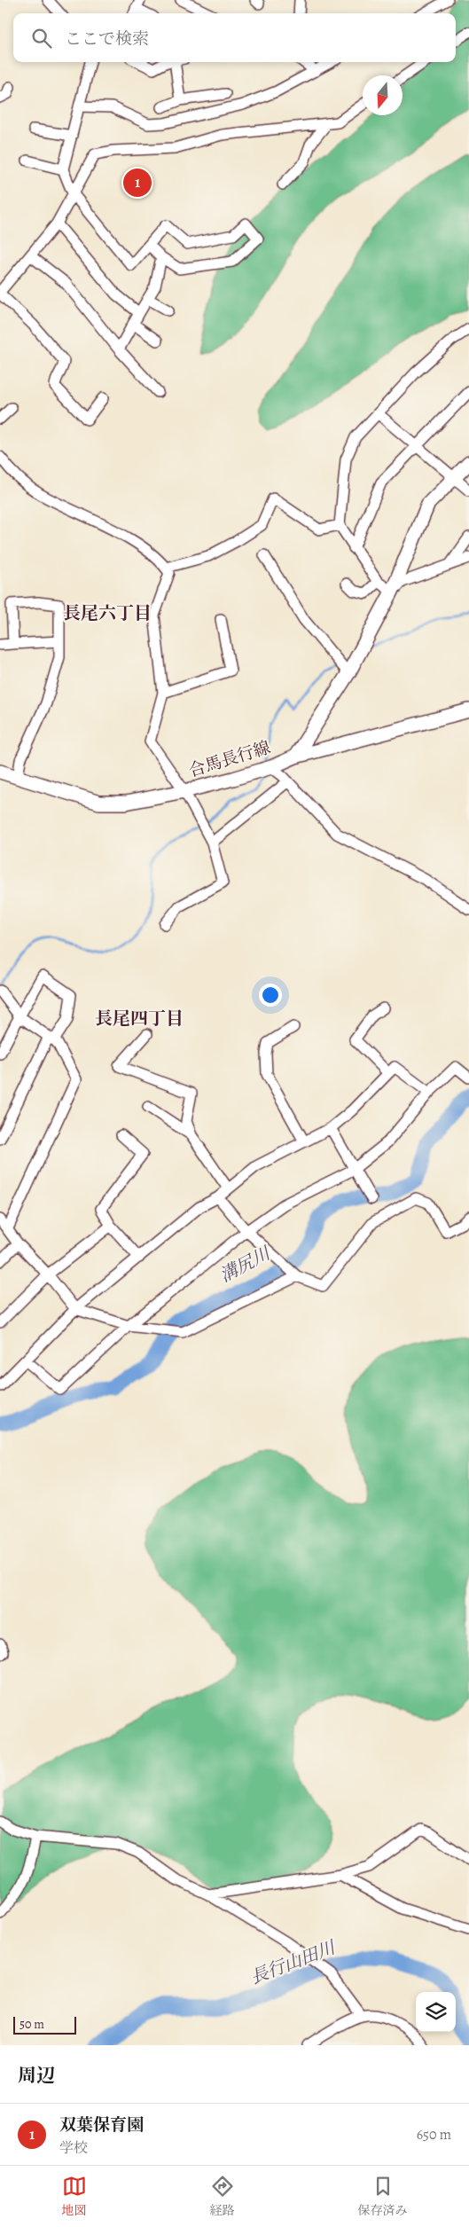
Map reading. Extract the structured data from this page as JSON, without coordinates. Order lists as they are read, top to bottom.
{
  "streets": {
    "main road": ["合馬長行線"]
  },
  "districts": ["長尾六丁目", "長尾四丁目"],
  "water": ["溝尻川", "長行山田川"],
  "scale_bar": "50 m",
  "north": "bottom",
  "page": {
    "search": "ここで検索",
    "pins": "1",
    "scale": "50 m",
    "heading": "周辺",
    "list": [
      {
        "mark": "1",
        "name": "双葉保育園",
        "note": "学校",
        "value": "650 m"
      }
    ],
    "nav": ["地図", "経路", "保存済み"]
  }
}
